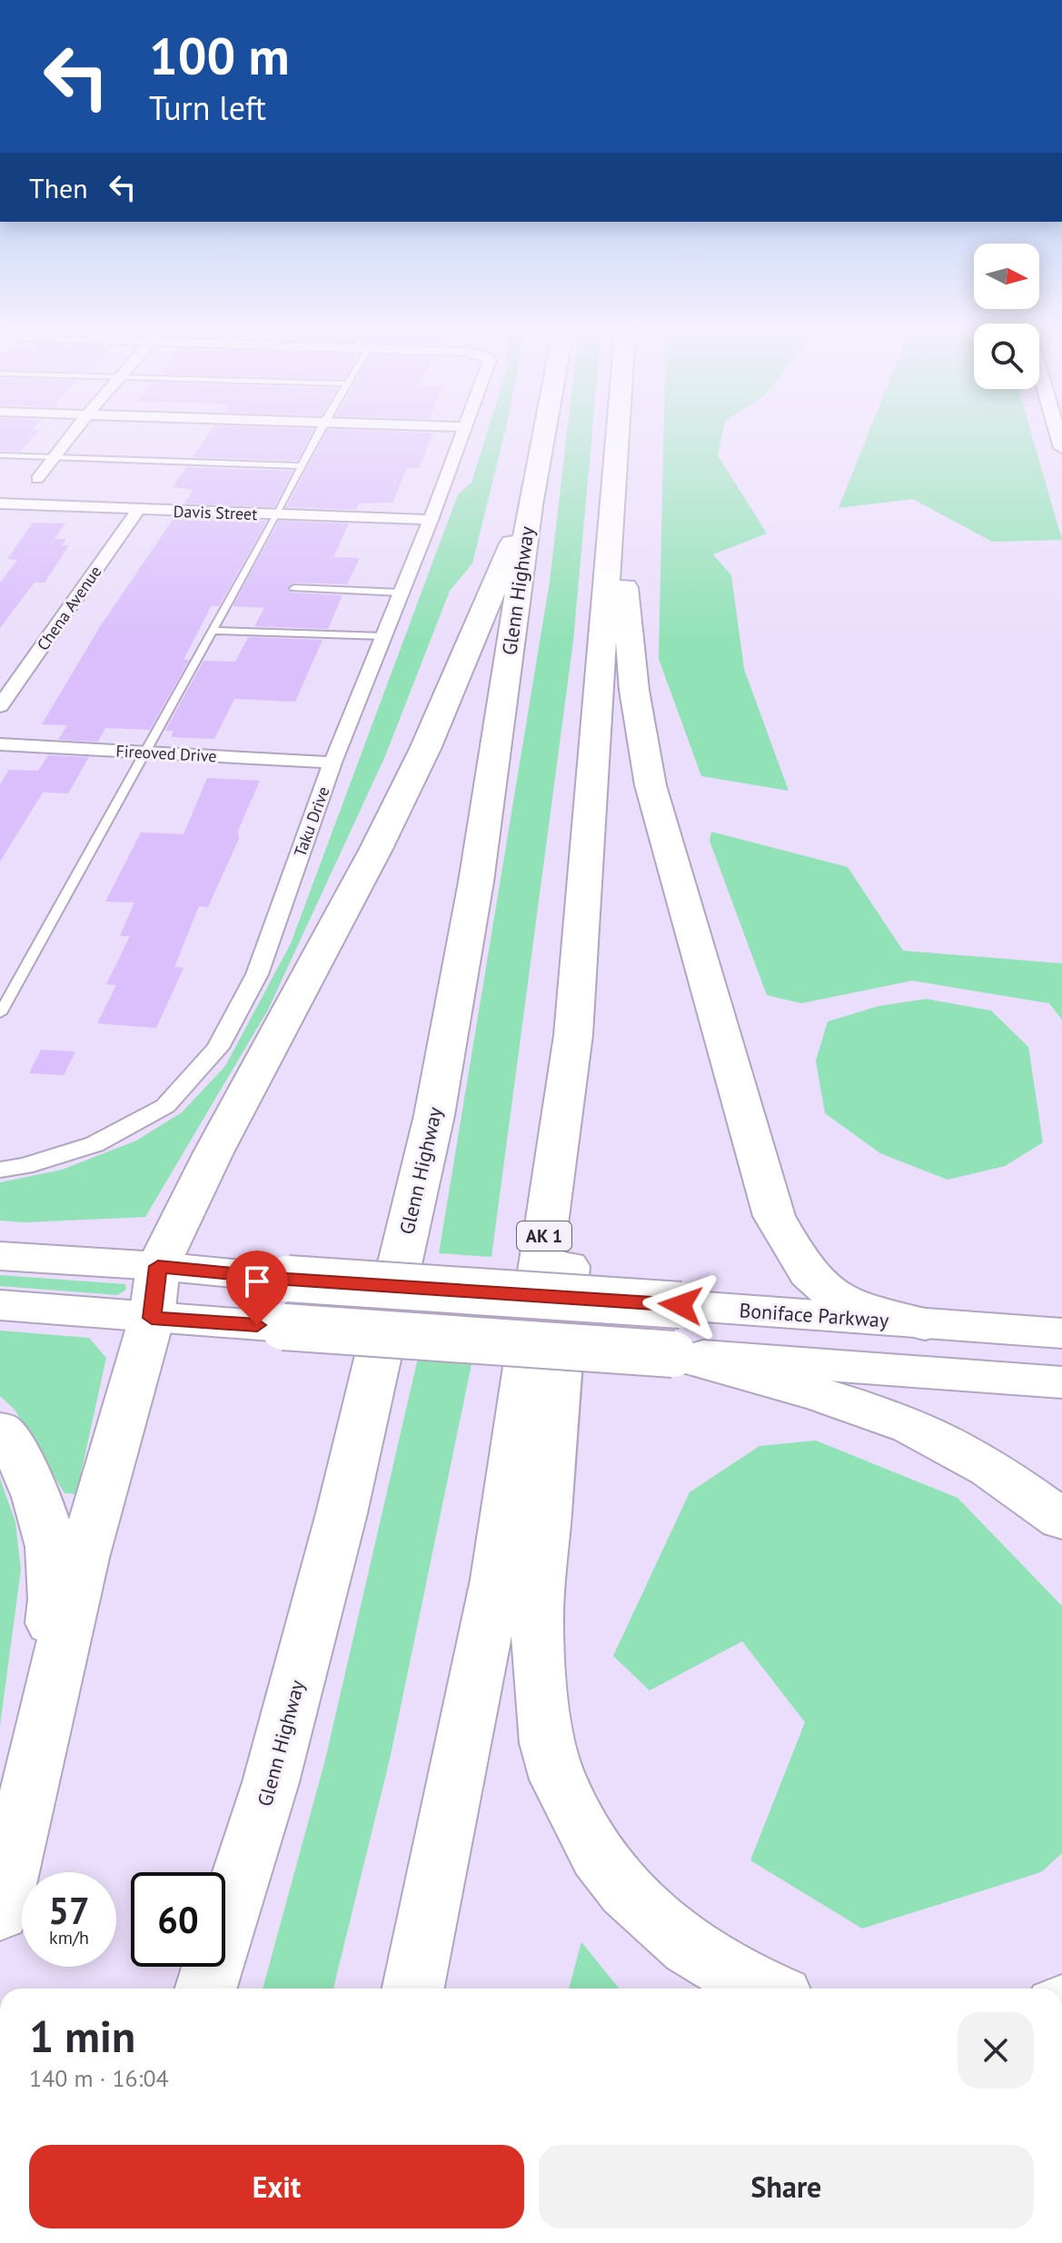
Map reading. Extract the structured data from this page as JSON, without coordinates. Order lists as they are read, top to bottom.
{
  "streets": {
    "highway": ["Glenn Highway", "AK 1"],
    "main road": ["Boniface Parkway"],
    "street": [
      "Davis Street",
      "Chena Avenue",
      "Fireoved Drive",
      "Taku Drive"
    ]
  },
  "crossings": [
    ["Davis Street", "Chena Avenue"],
    ["Davis Street", "Taku Drive"],
    ["Fireoved Drive", "Taku Drive"]
  ],
  "north": "right",
  "page": {
    "turn": ["100 m", "Turn left"],
    "then": "Then",
    "speed": "57 km/h",
    "limit": "60",
    "heading": ["1 min", "140 m · 16:04"],
    "buttons": ["Exit", "Share"]
  }
}
